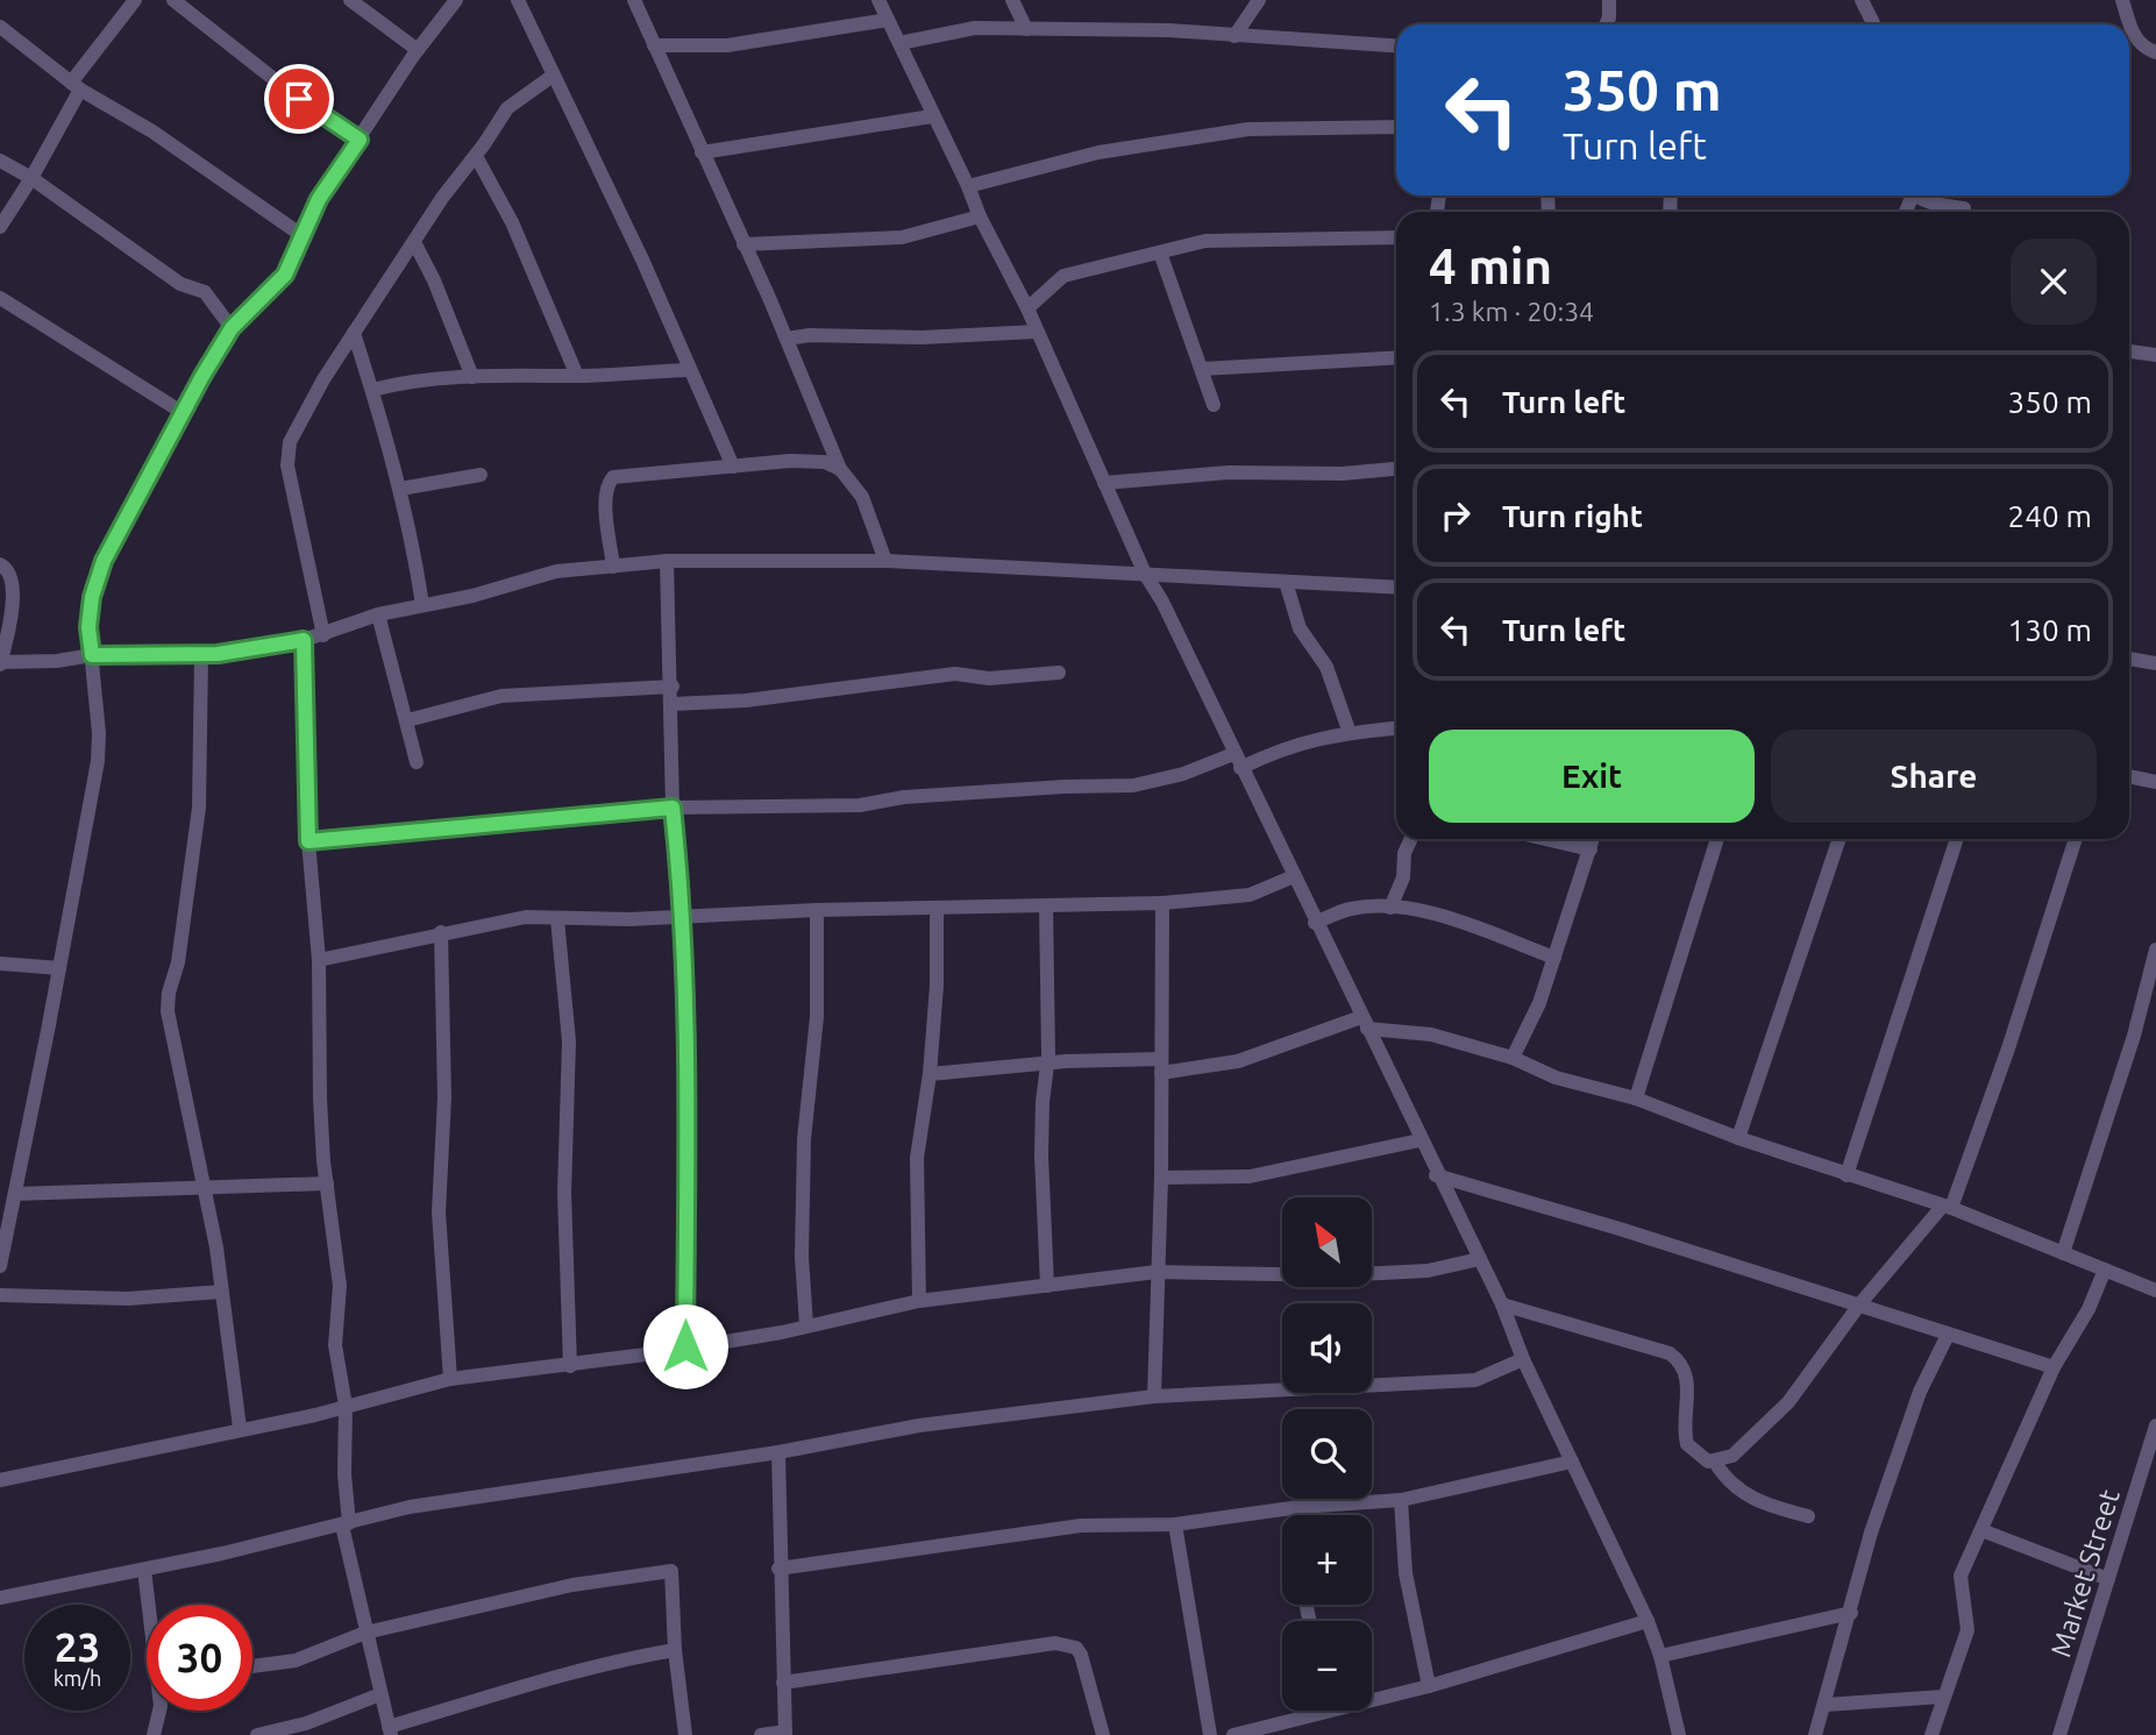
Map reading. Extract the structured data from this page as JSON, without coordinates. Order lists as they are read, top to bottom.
{
  "streets": {
    "street": ["Market Street"]
  },
  "north": "top left",
  "page": {
    "turn": ["350 m", "Turn left"],
    "heading": ["4 min", "1.3 km · 20:34"],
    "list": [
      {
        "name": "Turn left",
        "value": "350 m"
      },
      {
        "name": "Turn right",
        "value": "240 m"
      },
      {
        "name": "Turn left",
        "value": "130 m"
      }
    ],
    "buttons": ["Exit", "Share"],
    "map_buttons": ["+", "−"],
    "speed": "23 km/h",
    "limit": "30"
  }
}
